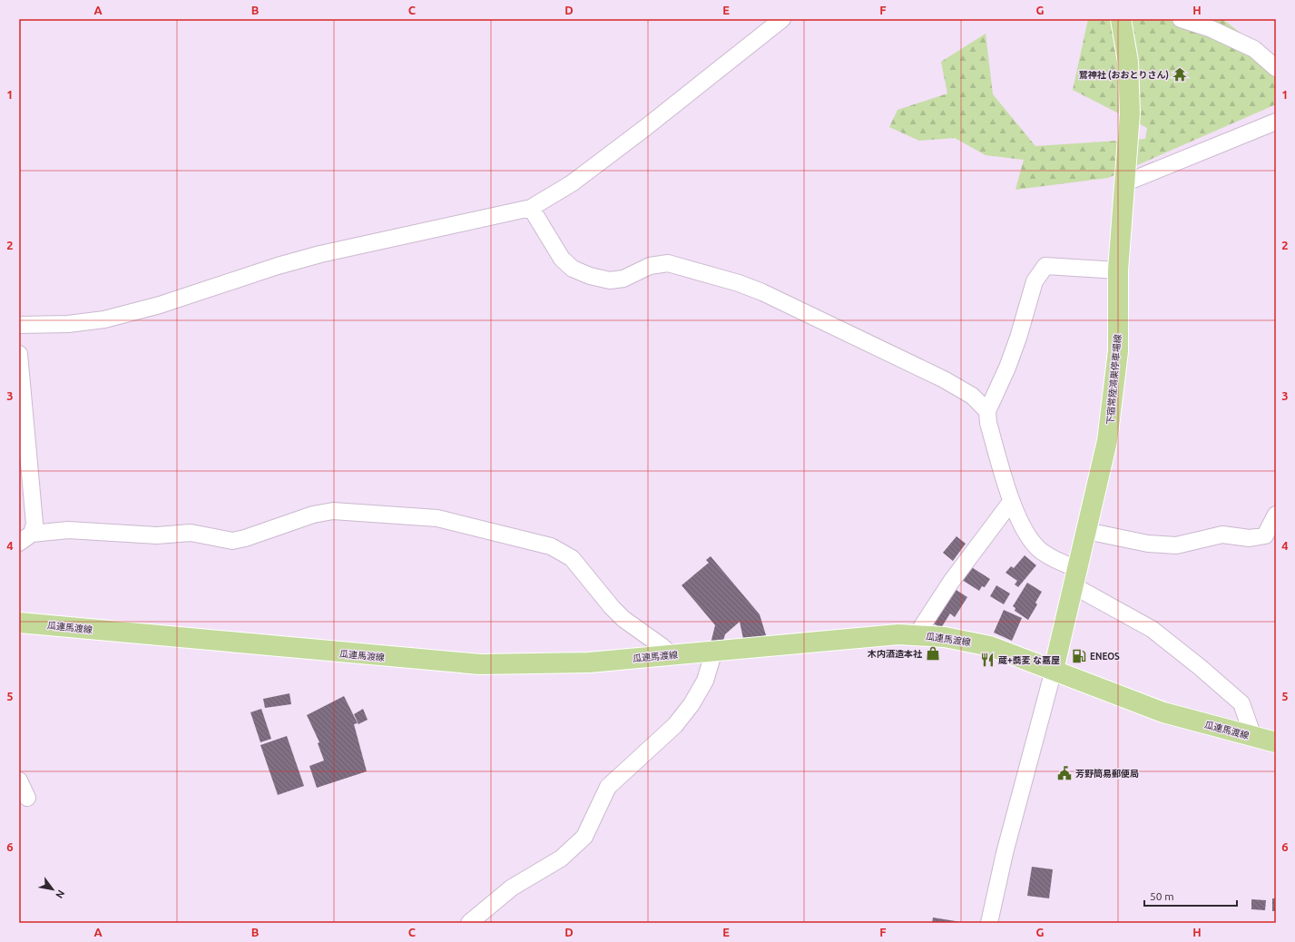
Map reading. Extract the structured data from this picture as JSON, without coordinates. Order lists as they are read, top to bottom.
{
  "streets": {
    "main road": ["下宿常陸鴻巣停車場線", "瓜連馬渡線"]
  },
  "crossings": [
    ["下宿常陸鴻巣停車場線", "瓜連馬渡線"]
  ],
  "places": {
    "temple": ["鷲神社 (おおとりさん)"],
    "shop": ["木内酒造本社"],
    "fuel station": ["ENEOS"],
    "restaurant": ["蔵+蕎麦 な嘉屋"],
    "public building": ["芳野簡易郵便局"]
  },
  "scale_bar": "50 m",
  "north": "bottom right",
  "grid": {
    "columns": [
      "A",
      "B",
      "C",
      "D",
      "E",
      "F",
      "G",
      "H"
    ],
    "rows": [
      "1",
      "2",
      "3",
      "4",
      "5",
      "6"
    ]
  }
}
